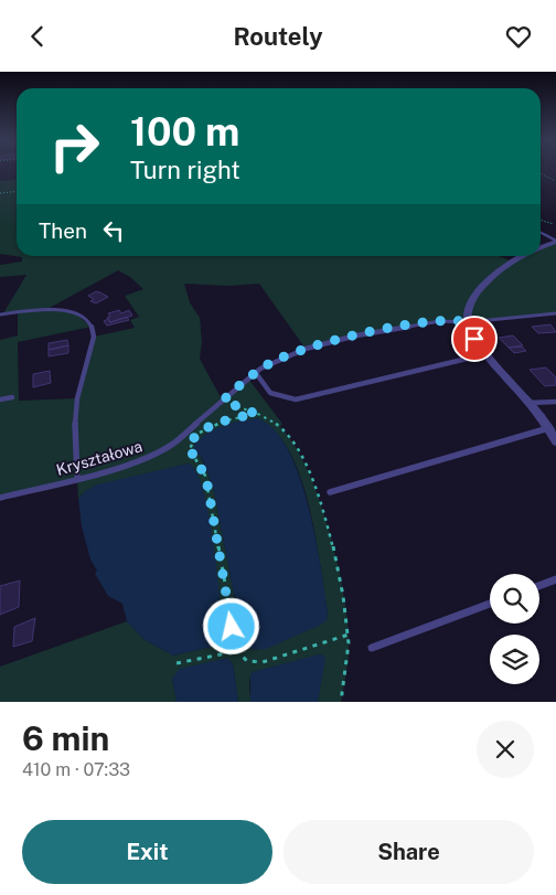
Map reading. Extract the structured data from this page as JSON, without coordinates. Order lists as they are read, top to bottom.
{
  "streets": {
    "lane": ["Kryształowa"]
  },
  "page": {
    "header": "Routely",
    "turn": ["100 m", "Turn right"],
    "then": "Then",
    "heading": ["6 min", "410 m · 07:33"],
    "buttons": ["Exit", "Share"]
  }
}
